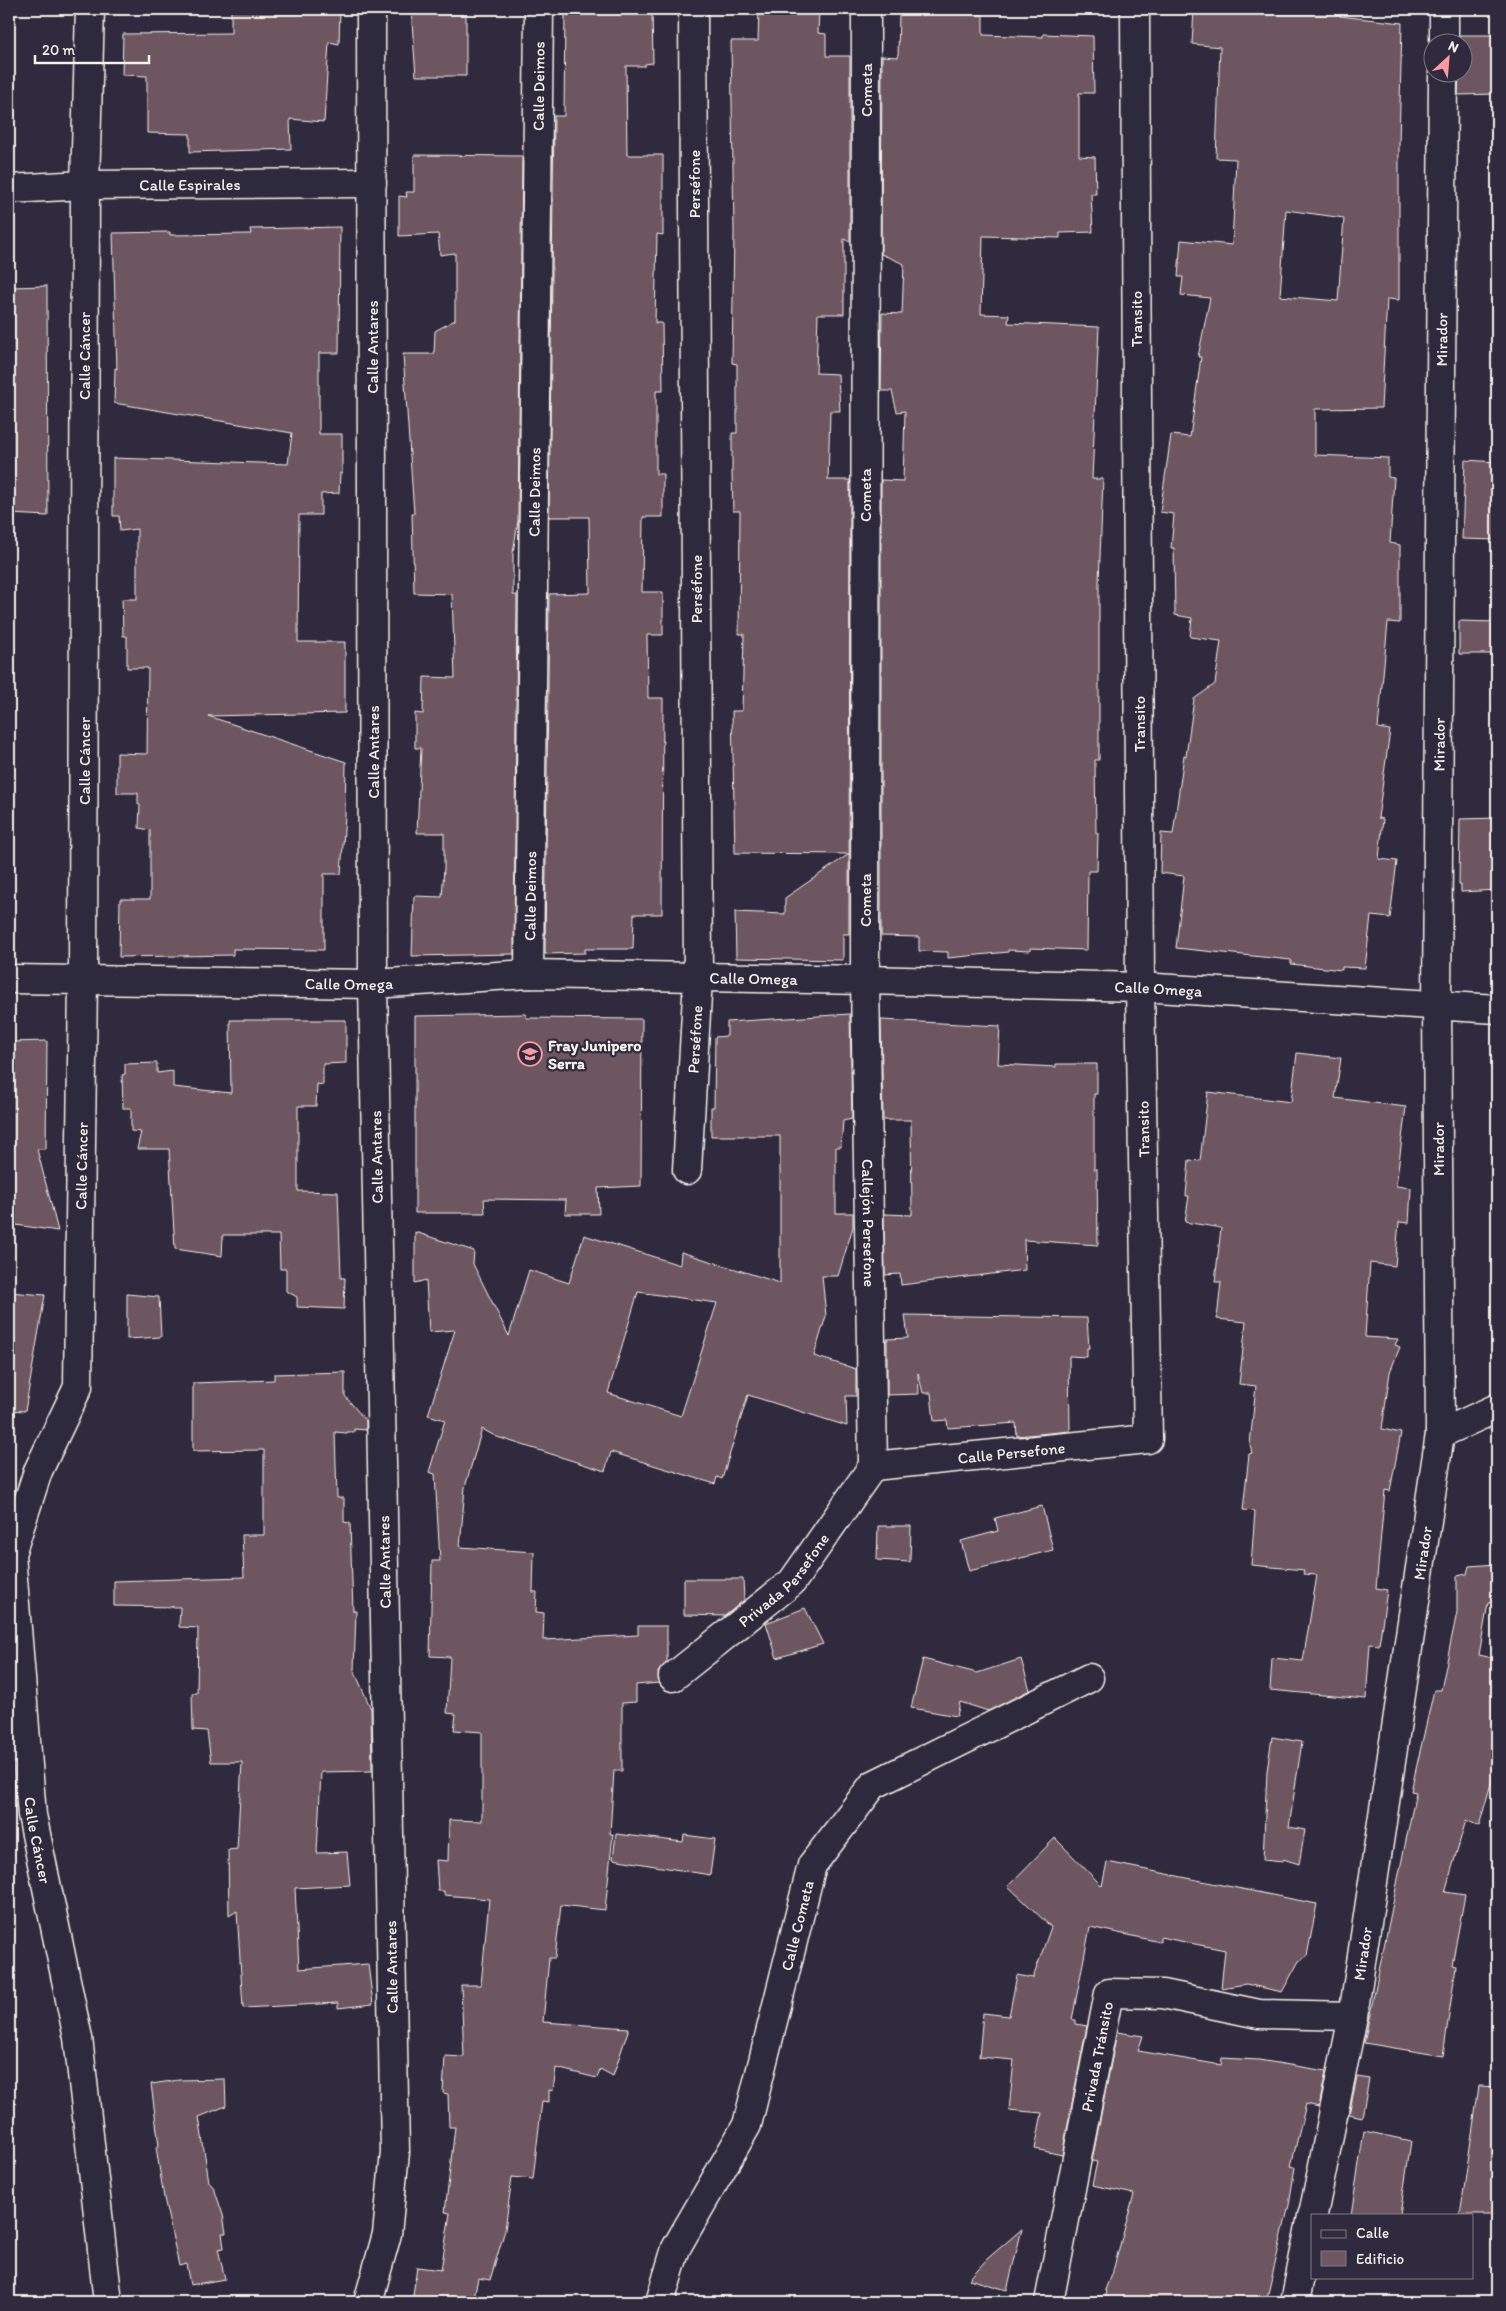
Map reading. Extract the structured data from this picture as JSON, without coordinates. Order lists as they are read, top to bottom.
{
  "streets": {
    "street": [
      "Calle Deimos",
      "Cometa",
      "Calle Espirales",
      "Perséfone",
      "Transito",
      "Mirador",
      "Calle Antares",
      "Calle Cáncer",
      "Calle Omega",
      "Callejón Persefone",
      "Calle Persefone",
      "Privada Persefone",
      "Calle Cometa",
      "Privada Tránsito"
    ]
  },
  "crossings": [
    ["Calle Deimos", "Calle Omega"],
    ["Cometa", "Calle Omega"],
    ["Cometa", "Callejón Persefone"],
    ["Calle Espirales", "Calle Antares"],
    ["Calle Espirales", "Calle Cáncer"],
    ["Perséfone", "Calle Omega"],
    ["Transito", "Calle Omega"],
    ["Transito", "Calle Persefone"],
    ["Mirador", "Calle Omega"],
    ["Mirador", "Privada Tránsito"],
    ["Calle Antares", "Calle Omega"],
    ["Calle Cáncer", "Calle Omega"],
    ["Calle Omega", "Callejón Persefone"],
    ["Callejón Persefone", "Calle Persefone"],
    ["Callejón Persefone", "Privada Persefone"],
    ["Calle Persefone", "Privada Persefone"]
  ],
  "places": {
    "school or university": ["Fray Junipero Serra"]
  },
  "legend": ["Calle", "Edificio"],
  "scale_bar": "20 m",
  "north": "top right"
}
